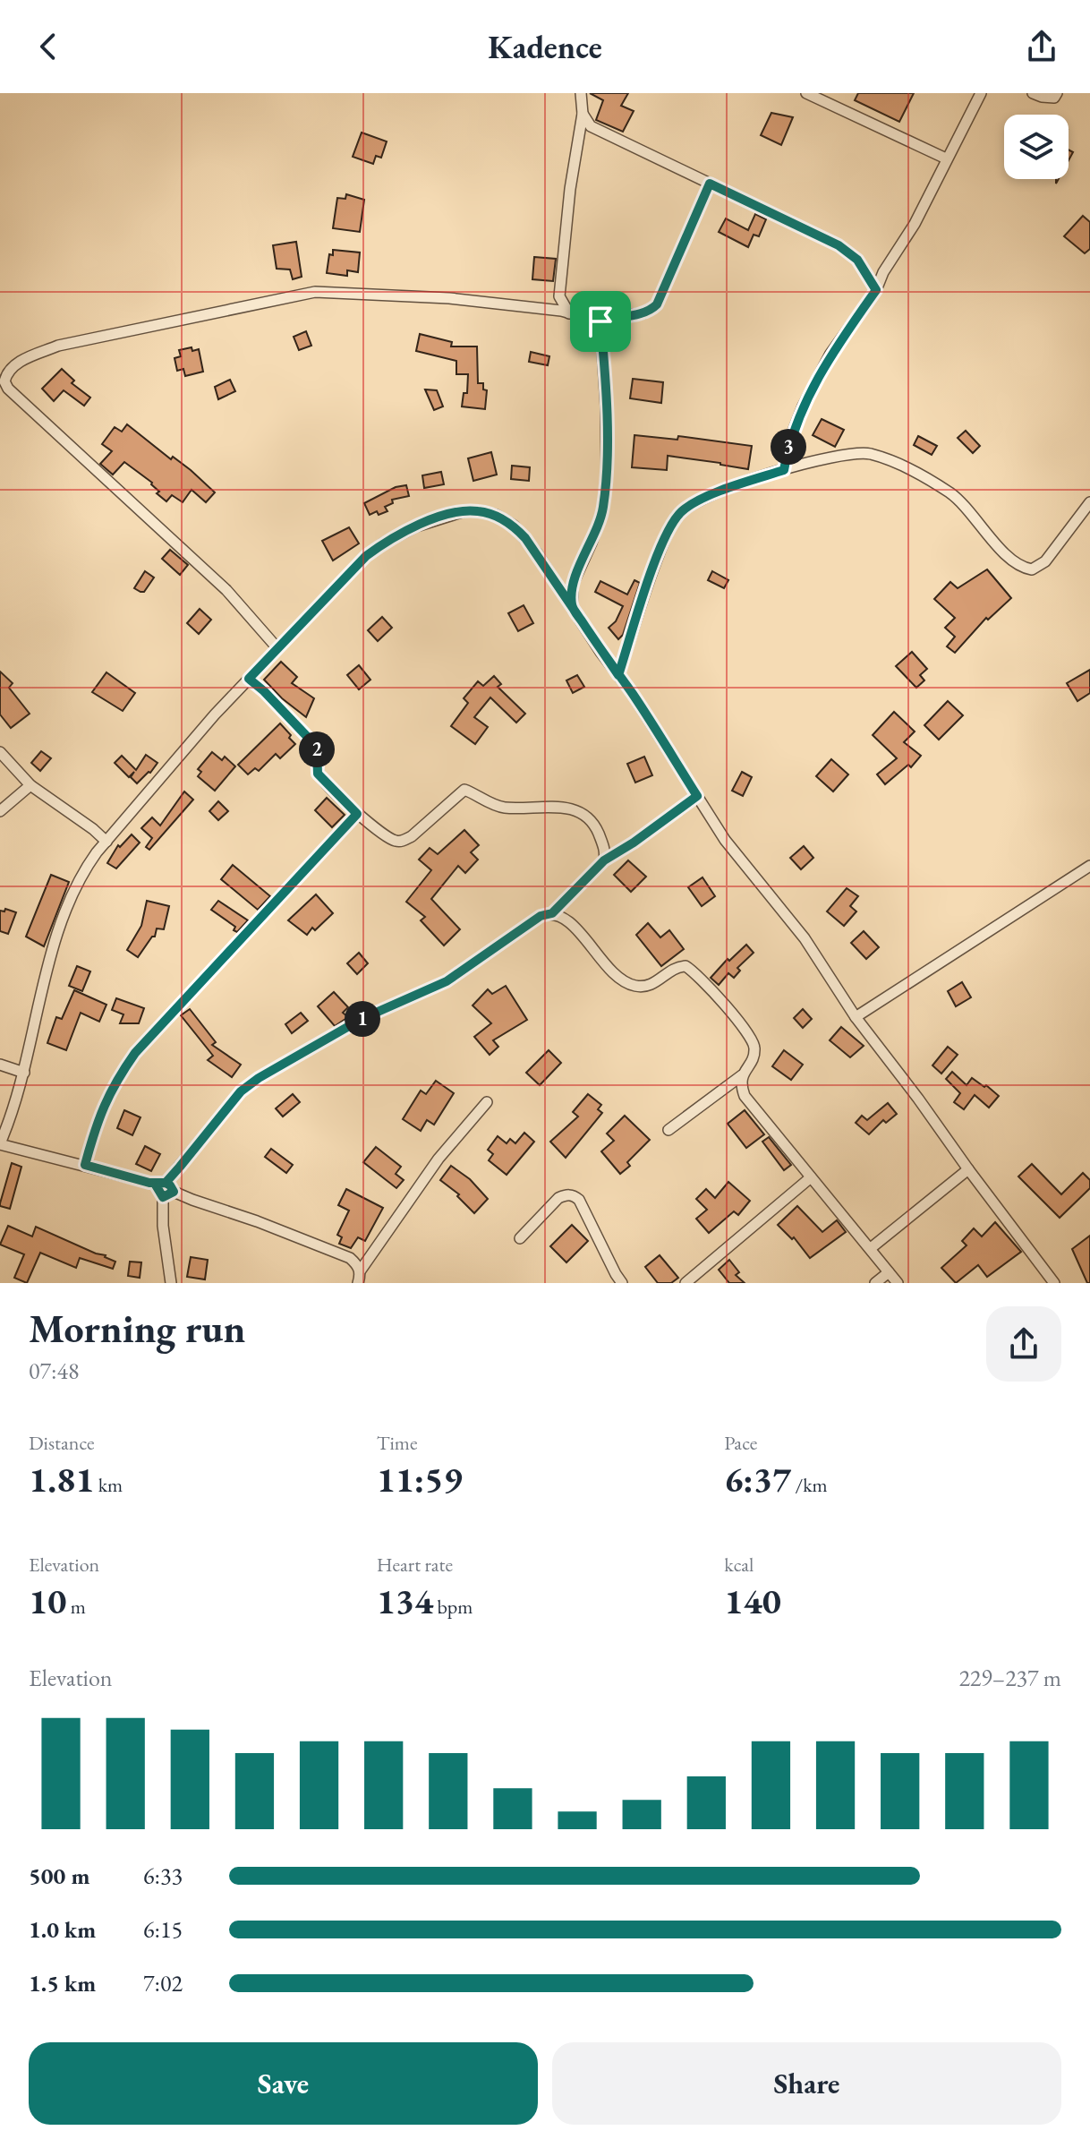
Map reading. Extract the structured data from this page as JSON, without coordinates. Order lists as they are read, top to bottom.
{
  "page": {
    "header": "Kadence",
    "pins": ["3", "2", "1"],
    "heading": ["Morning run", "07:48"],
    "stats": [
      ["Distance", "1.81 km"],
      ["Time", "11:59"],
      ["Pace", "6:37 /km"],
      ["Elevation", "10 m"],
      ["Heart rate", "134 bpm"],
      ["kcal", "140"]
    ],
    "chart": ["Elevation", "229–237 m"],
    "list": [
      {
        "name": "500 m",
        "note": "6:33"
      },
      {
        "name": "1.0 km",
        "note": "6:15"
      },
      {
        "name": "1.5 km",
        "note": "7:02"
      }
    ],
    "buttons": ["Save", "Share"]
  }
}
